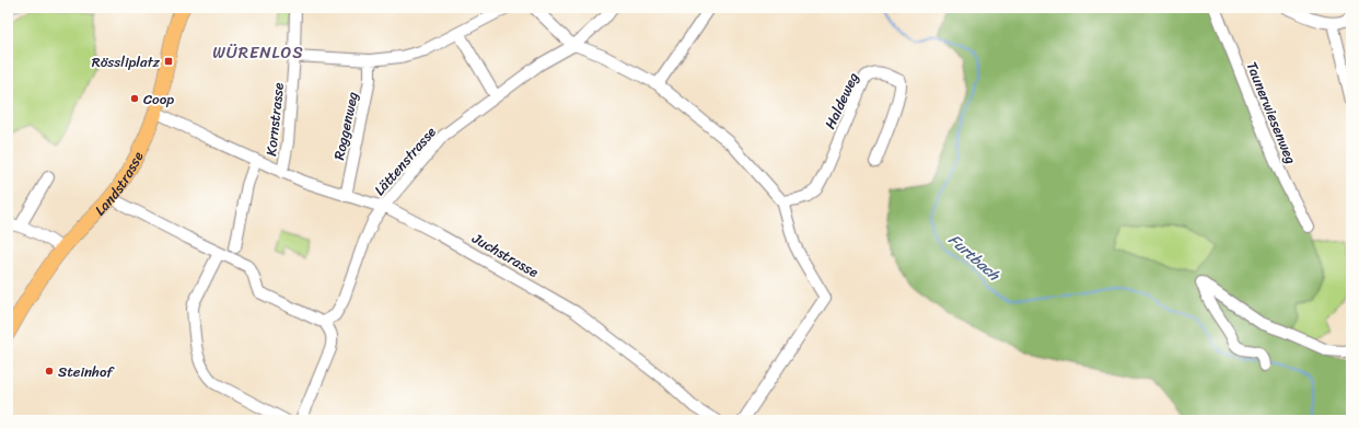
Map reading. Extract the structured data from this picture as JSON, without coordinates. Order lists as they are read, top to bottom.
{
  "streets": {
    "main road": ["Landstrasse"],
    "street": [
      "Haldeweg",
      "Taunerwiesenweg",
      "Kornstrasse",
      "Roggenweg",
      "Lättenstrasse",
      "Juchstrasse"
    ]
  },
  "crossings": [
    ["Kornstrasse", "Juchstrasse"],
    ["Roggenweg", "Juchstrasse"],
    ["Lättenstrasse", "Juchstrasse"],
    ["Landstrasse", "Juchstrasse"]
  ],
  "districts": ["WÜRENLOS"],
  "water": ["Furtbach"],
  "places": {
    "transit": ["Rössliplatz"],
    "other": ["Coop", "Steinhof"]
  }
}
